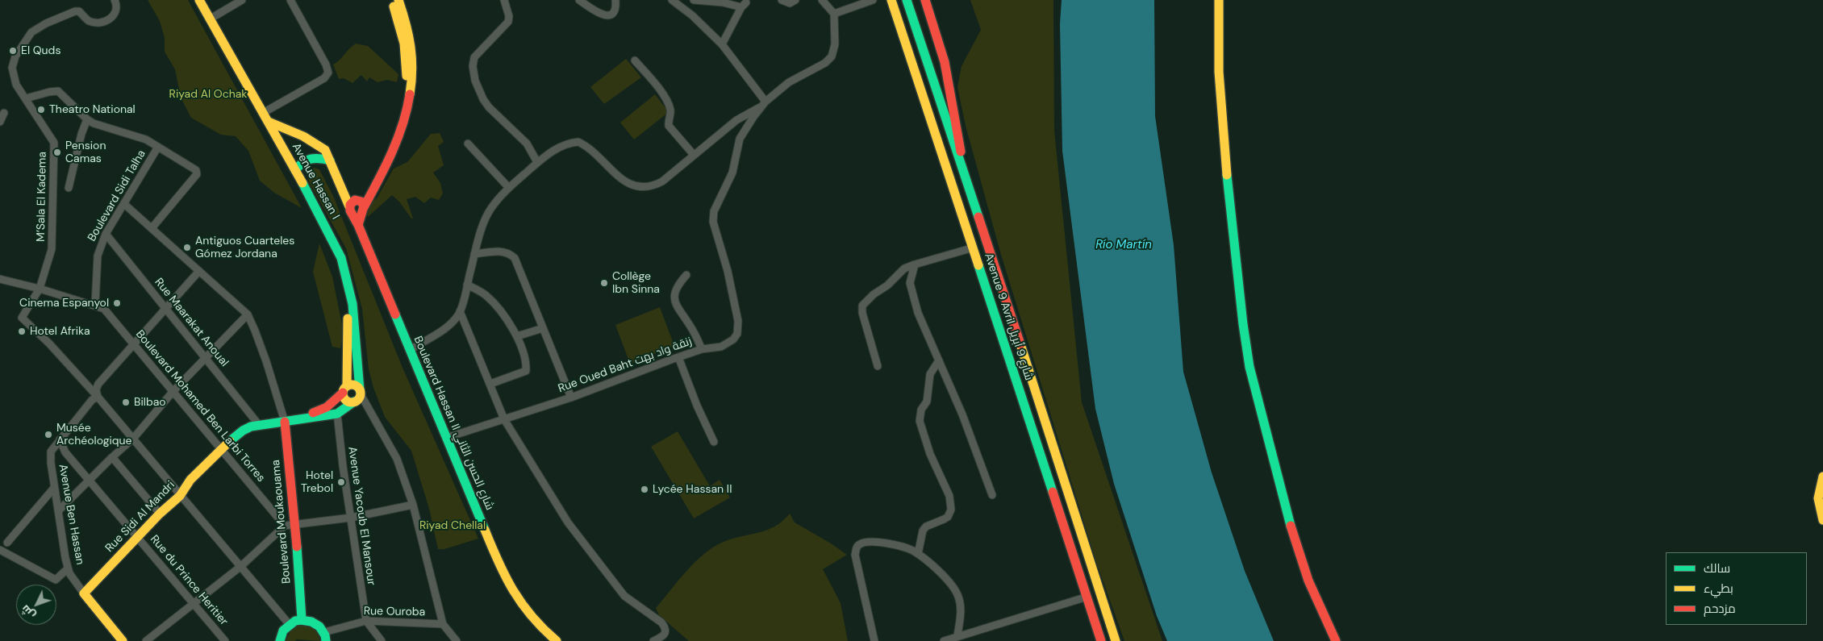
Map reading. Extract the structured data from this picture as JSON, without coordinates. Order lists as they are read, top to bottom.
{
  "streets": {
    "main road": [
      "Avenue Hassan I",
      "Avenue 9 Avril شارع 9 أبريل",
      "Boulevard Hassan II شارع الحسن الثاني",
      "Rue Sidi Al Mandri",
      "Boulevard Moukaouama"
    ],
    "street": [
      "Boulevard Sidi Talha",
      "M’Sala El Kadema",
      "Rue Maarakat Anoual",
      "Rue Oued Baht زنقة واد بهت",
      "Boulevard Mohamed Ben Larbi Torres",
      "Avenue Ben Hassan",
      "Avenue Yacoub El Mansour",
      "Rue du Prince Heritier",
      "Rue Ouroba"
    ]
  },
  "crossings": [
    ["Avenue Hassan I", "Boulevard Hassan II شارع الحسن الثاني"],
    ["Avenue Hassan I", "Rue Sidi Al Mandri"],
    ["Boulevard Sidi Talha", "Rue Maarakat Anoual"],
    ["Boulevard Sidi Talha", "Boulevard Mohamed Ben Larbi Torres"],
    ["M’Sala El Kadema", "Avenue Ben Hassan"],
    ["Rue Maarakat Anoual", "Rue Sidi Al Mandri"],
    ["Rue Oued Baht زنقة واد بهت", "Boulevard Hassan II شارع الحسن الثاني"],
    ["Boulevard Mohamed Ben Larbi Torres", "Rue Sidi Al Mandri"],
    ["Avenue Ben Hassan", "Rue Sidi Al Mandri"],
    ["Avenue Ben Hassan", "Rue du Prince Heritier"],
    ["Avenue Yacoub El Mansour", "Rue Sidi Al Mandri"],
    ["Avenue Yacoub El Mansour", "Rue Ouroba"],
    ["Rue Sidi Al Mandri", "Boulevard Moukaouama"],
    ["Rue Sidi Al Mandri", "Rue du Prince Heritier"]
  ],
  "water": ["Río Martín"],
  "parks": ["Riyad Al Ochak", "Riyad Chellal"],
  "places": [
    "El Quds",
    "Theatro National",
    "Pension Camas",
    "Antiguos Cuarteles Gómez Jordana",
    "Collège Ibn Sinna",
    "Cinema Espanyol",
    "Hotel Afrika",
    "Bilbao",
    "Musée Archéologique",
    "Hotel Trebol",
    "Lycée Hassan II"
  ],
  "legend": ["سالك", "بطيء", "مزدحم"],
  "north": "bottom left"
}
